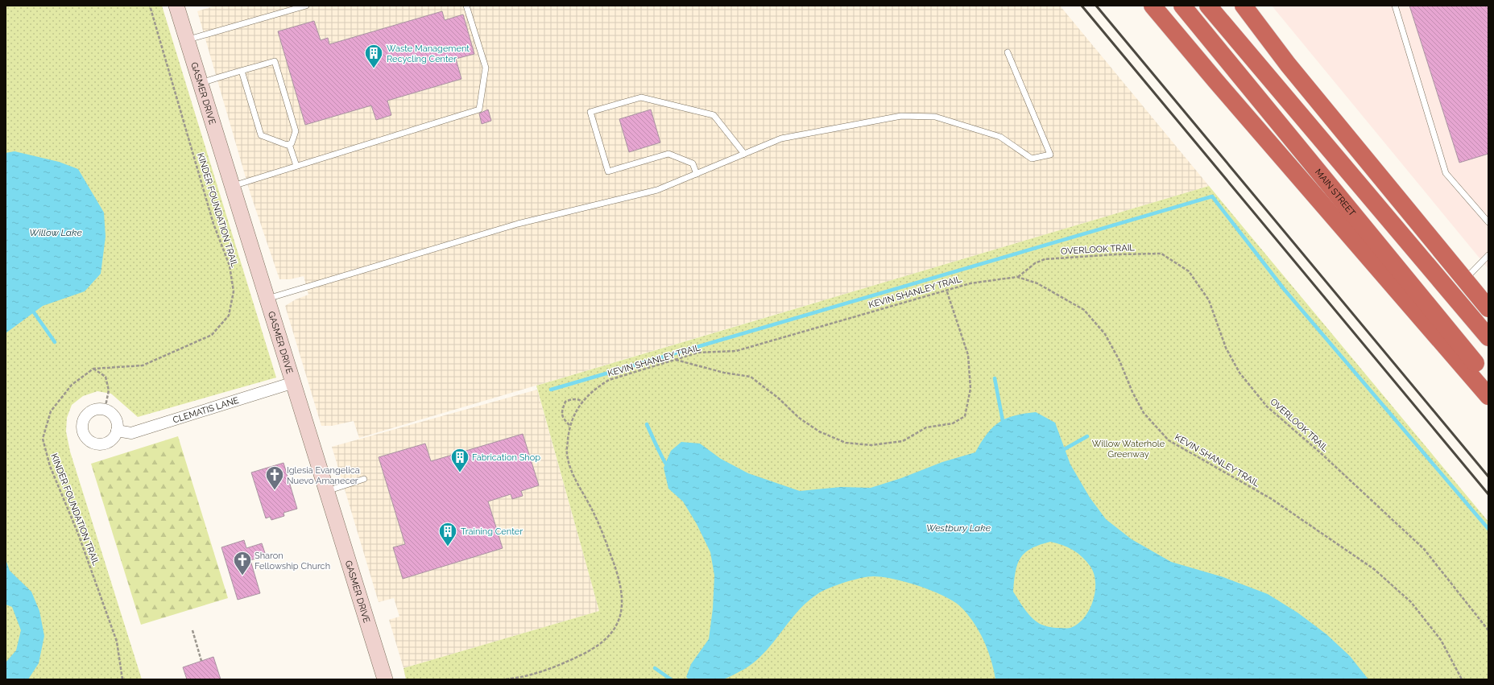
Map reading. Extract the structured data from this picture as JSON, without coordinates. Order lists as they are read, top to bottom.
{
  "streets": {
    "highway": ["MAIN STREET"],
    "street": ["GASMER DRIVE", "CLEMATIS LANE"],
    "path": ["KINDER FOUNDATION TRAIL", "OVERLOOK TRAIL", "KEVIN SHANLEY TRAIL"]
  },
  "crossings": [
    ["GASMER DRIVE", "CLEMATIS LANE"],
    ["OVERLOOK TRAIL", "KEVIN SHANLEY TRAIL"]
  ],
  "water": ["Willow Lake", "Westbury Lake"],
  "parks": ["Willow Waterhole Greenway"],
  "places": {
    "building": ["Waste Management Recycling Center", "Fabrication Shop", "Training Center"],
    "church": ["Iglesia Evangelica Nuevo Amanecer", "Sharon Fellowship Church"]
  }
}
